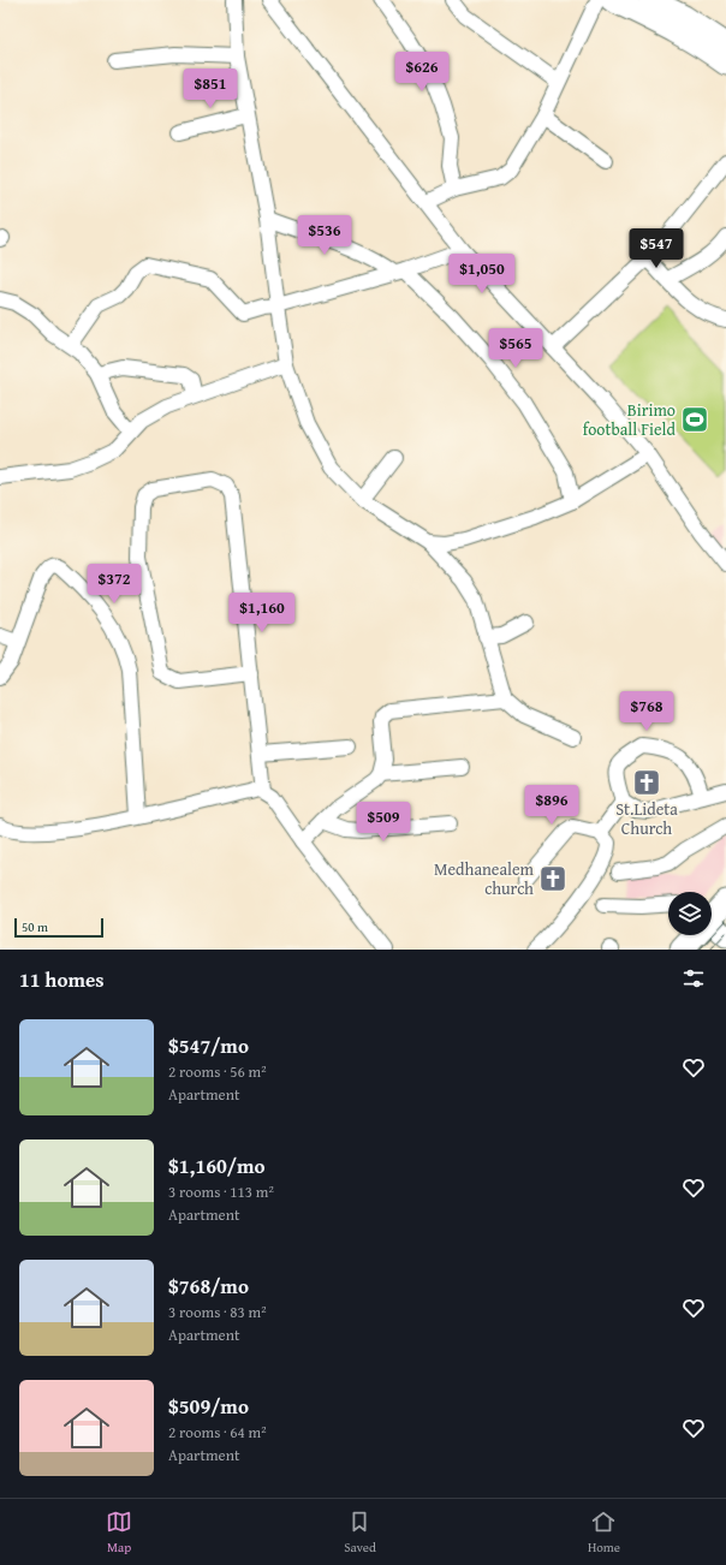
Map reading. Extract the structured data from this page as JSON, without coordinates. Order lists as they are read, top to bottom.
{
  "places": {
    "sports": ["Birimo football Field"],
    "church": ["St.Lideta Church", "Medhanealem church"]
  },
  "scale_bar": "50 m",
  "page": {
    "price": [
      "$626",
      "$851",
      "$536",
      "$547",
      "$1,050",
      "$565",
      "$372",
      "$1,160",
      "$768",
      "$896",
      "$509"
    ],
    "scale": "50 m",
    "heading": "11 homes",
    "list": [
      {
        "name": "$547/mo",
        "note": "2 rooms · 56 m² · Apartment"
      },
      {
        "name": "$1,160/mo",
        "note": "3 rooms · 113 m² · Apartment"
      },
      {
        "name": "$768/mo",
        "note": "3 rooms · 83 m² · Apartment"
      },
      {
        "name": "$509/mo",
        "note": "2 rooms · 64 m² · Apartment"
      }
    ],
    "tabs": ["Map", "Saved", "Home"]
  }
}
